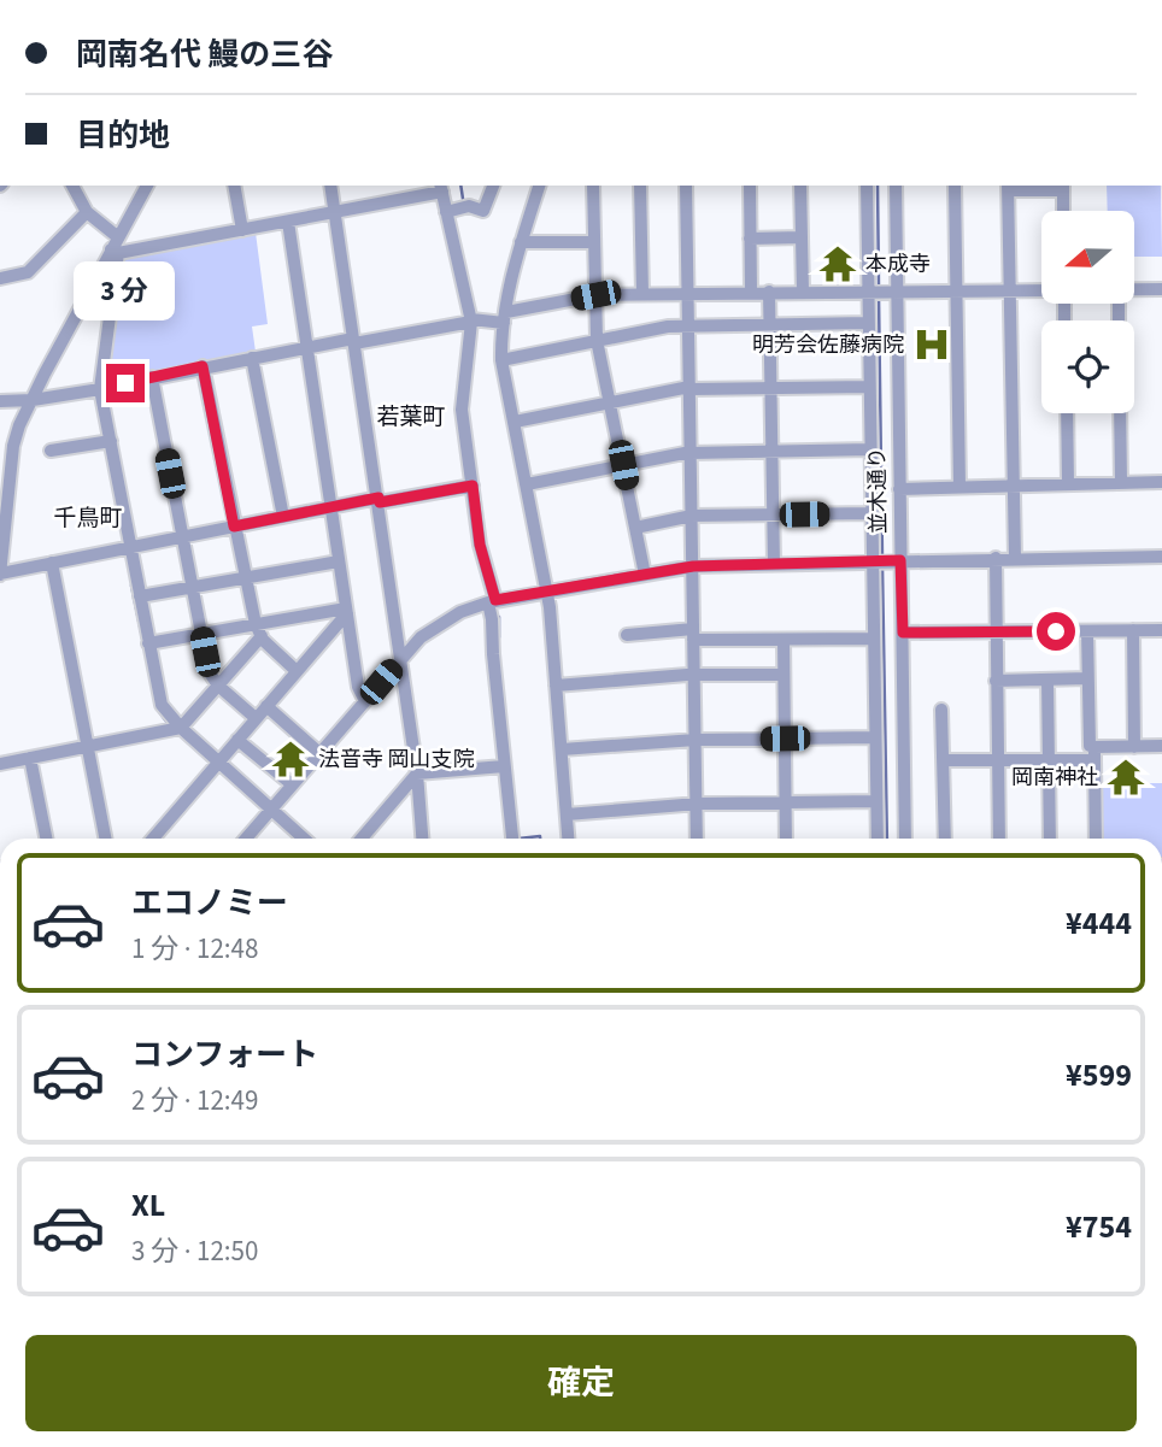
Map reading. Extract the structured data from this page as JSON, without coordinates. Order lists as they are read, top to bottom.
{
  "streets": {
    "street": ["並木通り"]
  },
  "districts": ["若葉町", "千鳥町"],
  "places": {
    "temple": ["本成寺", "法音寺 岡山支院", "岡南神社"],
    "hospital": ["明芳会佐藤病院"]
  },
  "north": "left",
  "page": {
    "banner": ["岡南名代 鰻の三谷", "目的地"],
    "bubble": "3 分",
    "list": [
      {
        "name": "エコノミー",
        "note": "1 分 · 12:48",
        "value": "¥444"
      },
      {
        "name": "コンフォート",
        "note": "2 分 · 12:49",
        "value": "¥599"
      },
      {
        "name": "XL",
        "note": "3 分 · 12:50",
        "value": "¥754"
      }
    ],
    "buttons": "確定"
  }
}
